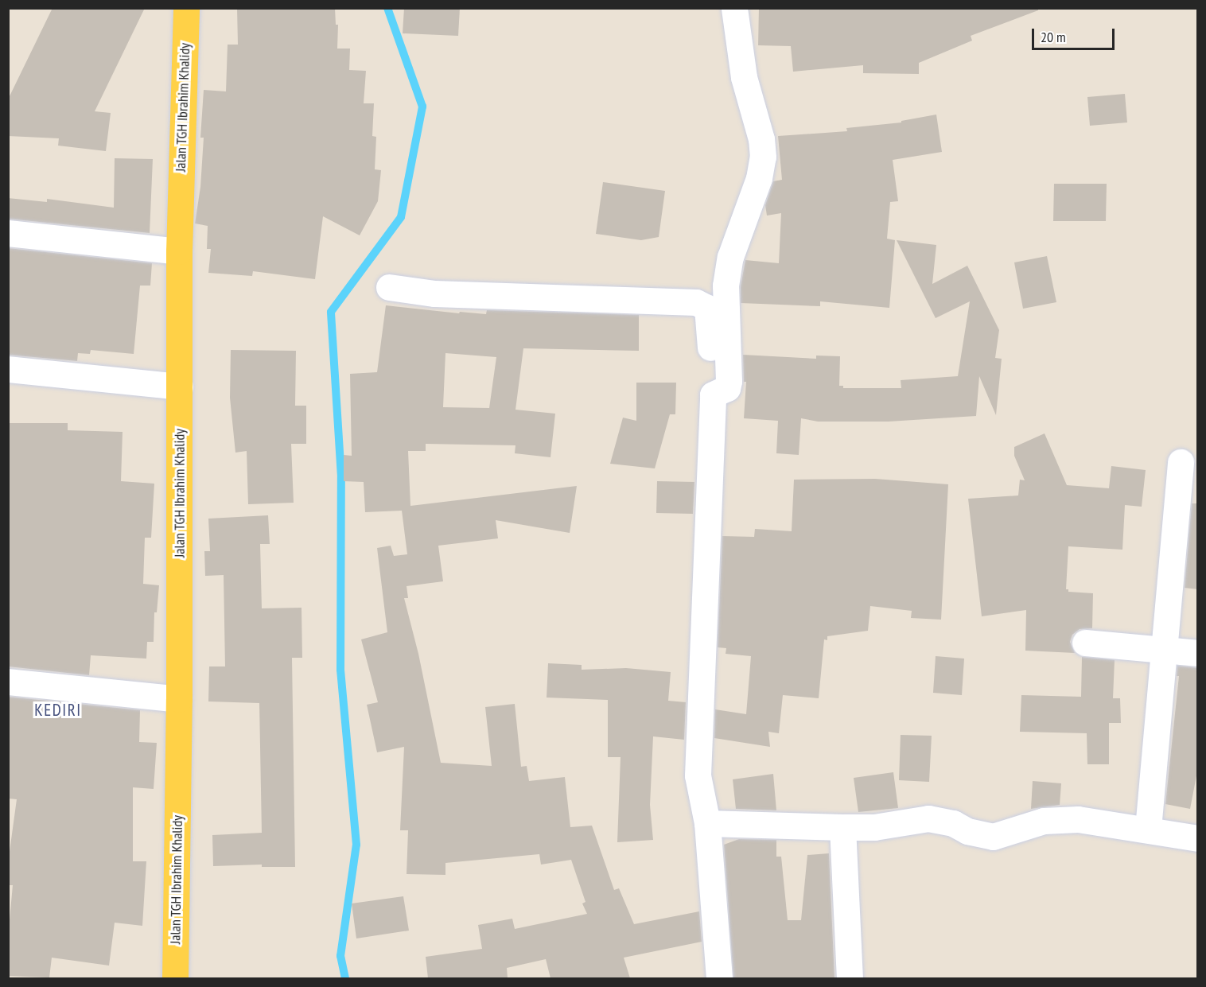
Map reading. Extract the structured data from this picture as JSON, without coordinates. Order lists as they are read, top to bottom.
{
  "streets": {
    "main road": ["Jalan TGH Ibrahim Khalidy"]
  },
  "districts": ["KEDIRI"],
  "scale_bar": "20 m"
}
